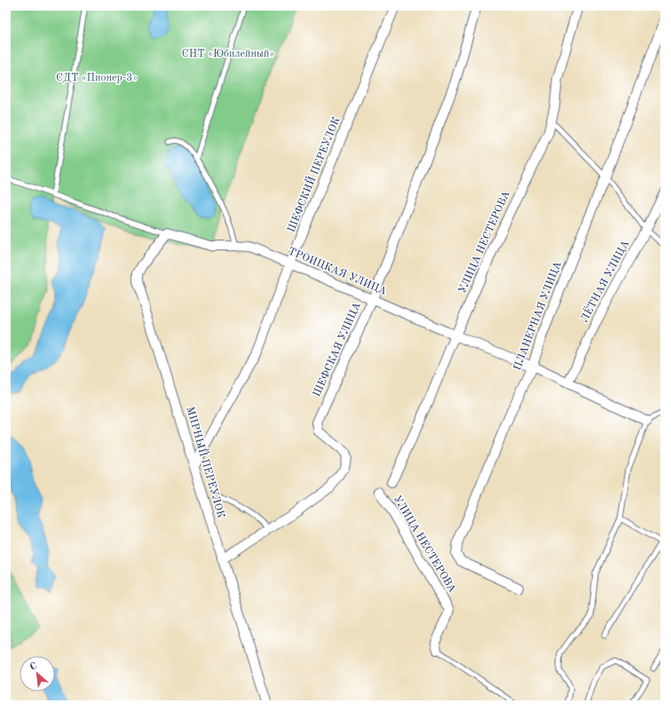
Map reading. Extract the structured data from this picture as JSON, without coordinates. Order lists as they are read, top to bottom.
{
  "streets": {
    "street": [
      "ШЕФСКИЙ ПЕРЕУЛОК",
      "УЛИЦА НЕСТЕРОВА",
      "ТРОИЦКАЯ УЛИЦА",
      "ЛЁТНАЯ УЛИЦА",
      "ПЛАНЕРНАЯ УЛИЦА",
      "ШЕФСКАЯ УЛИЦА",
      "МИРНЫЙ ПЕРЕУЛОК"
    ]
  },
  "crossings": [
    ["ШЕФСКИЙ ПЕРЕУЛОК", "ТРОИЦКАЯ УЛИЦА"],
    ["ШЕФСКИЙ ПЕРЕУЛОК", "МИРНЫЙ ПЕРЕУЛОК"],
    ["УЛИЦА НЕСТЕРОВА", "ТРОИЦКАЯ УЛИЦА"],
    ["ТРОИЦКАЯ УЛИЦА", "ЛЁТНАЯ УЛИЦА"],
    ["ТРОИЦКАЯ УЛИЦА", "ПЛАНЕРНАЯ УЛИЦА"],
    ["ТРОИЦКАЯ УЛИЦА", "ШЕФСКАЯ УЛИЦА"],
    ["ТРОИЦКАЯ УЛИЦА", "МИРНЫЙ ПЕРЕУЛОК"],
    ["ШЕФСКАЯ УЛИЦА", "МИРНЫЙ ПЕРЕУЛОК"]
  ],
  "parks": ["СНТ «Юбилейный»", "СДТ «Пионер-3»"],
  "north": "top left"
}
